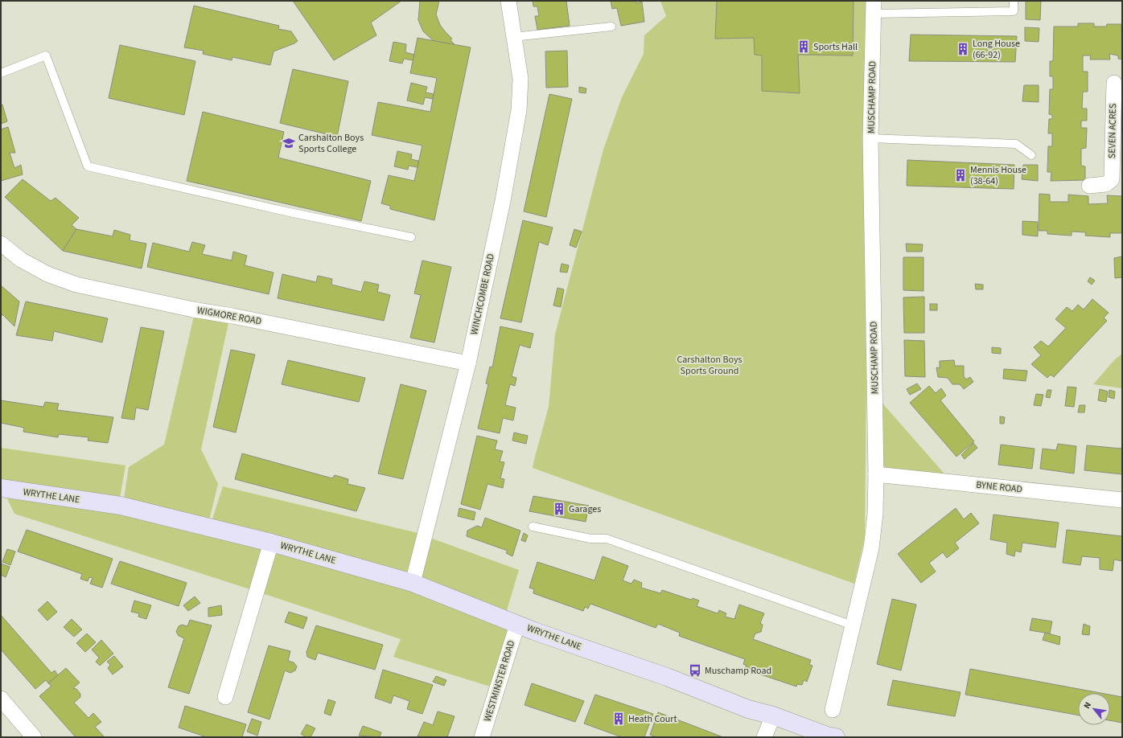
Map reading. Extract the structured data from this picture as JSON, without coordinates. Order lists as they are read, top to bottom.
{
  "streets": {
    "main road": ["WRYTHE LANE"],
    "street": [
      "MUSCHAMP ROAD",
      "SEVEN ACRES",
      "WINCHCOMBE ROAD",
      "WIGMORE ROAD",
      "BYNE ROAD",
      "WESTMINSTER ROAD"
    ]
  },
  "crossings": [
    ["MUSCHAMP ROAD", "BYNE ROAD"],
    ["WINCHCOMBE ROAD", "WIGMORE ROAD"],
    ["WINCHCOMBE ROAD", "WRYTHE LANE"],
    ["WRYTHE LANE", "WESTMINSTER ROAD"]
  ],
  "parks": ["Carshalton Boys Sports Ground"],
  "places": {
    "building": [
      "Sports Hall",
      "Long House (66-92)",
      "Mennis House (38-64)",
      "Garages",
      "Heath Court"
    ],
    "school or university": ["Carshalton Boys Sports College"],
    "bus stop": ["Muschamp Road"]
  },
  "north": "top left"
}
